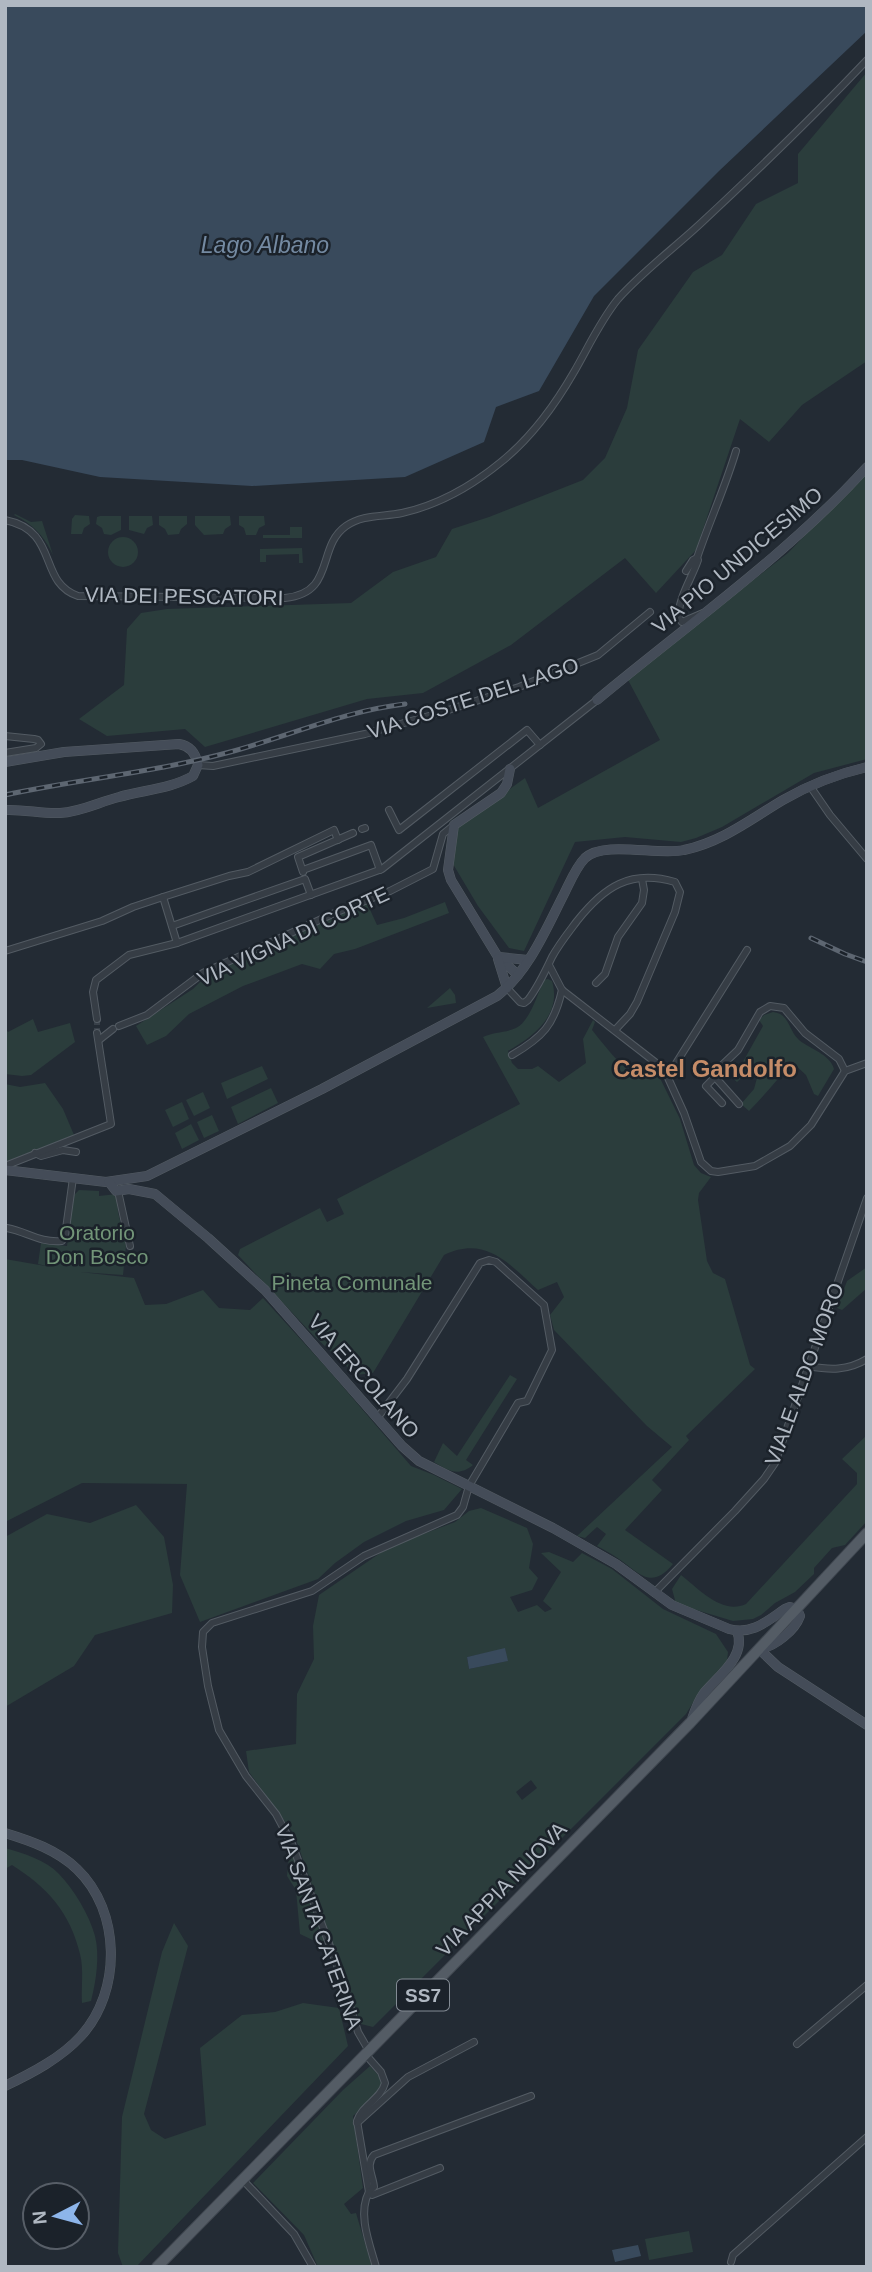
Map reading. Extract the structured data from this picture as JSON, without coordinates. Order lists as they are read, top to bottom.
{
  "streets": {
    "main road": ["VIA APPIA NUOVA", "SS7"],
    "street": [
      "VIA PIO UNDICESIMO",
      "VIA DEI PESCATORI",
      "VIA COSTE DEL LAGO",
      "VIA VIGNA DI CORTE",
      "VIALE ALDO MORO",
      "VIA ERCOLANO",
      "VIA SANTA CATERINA"
    ]
  },
  "crossings": [
    ["VIALE ALDO MORO", "VIA ERCOLANO"],
    ["VIA ERCOLANO", "VIA SANTA CATERINA"],
    ["VIA APPIA NUOVA", "VIA SANTA CATERINA"]
  ],
  "districts": ["Castel Gandolfo"],
  "water": ["Lago Albano"],
  "parks": ["Oratorio Don Bosco", "Pineta Comunale"],
  "north": "left"
}
